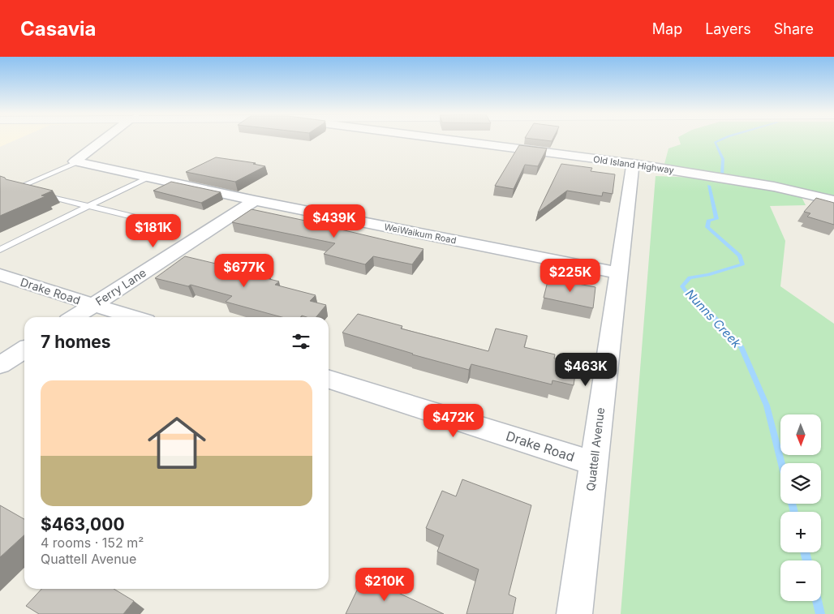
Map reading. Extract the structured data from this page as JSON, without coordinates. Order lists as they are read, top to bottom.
{
  "streets": {
    "street": [
      "Old Island Highway",
      "WeiWaikum Road",
      "Ferry Lane",
      "Drake Road",
      "Quattell Avenue"
    ]
  },
  "crossings": [
    ["Old Island Highway", "Quattell Avenue"],
    ["WeiWaikum Road", "Ferry Lane"],
    ["WeiWaikum Road", "Quattell Avenue"],
    ["Ferry Lane", "Drake Road"],
    ["Drake Road", "Quattell Avenue"]
  ],
  "water": ["Nunns Creek"],
  "north": "bottom",
  "page": {
    "header": "Casavia",
    "nav": ["Map", "Layers", "Share"],
    "price": [
      "$439K",
      "$181K",
      "$677K",
      "$225K",
      "$463K",
      "$472K",
      "$210K"
    ],
    "heading": "7 homes",
    "list": [
      {
        "name": "$463,000",
        "note": "4 rooms · 152 m² · Quattell Avenue"
      }
    ],
    "map_buttons": ["+", "−"]
  }
}
